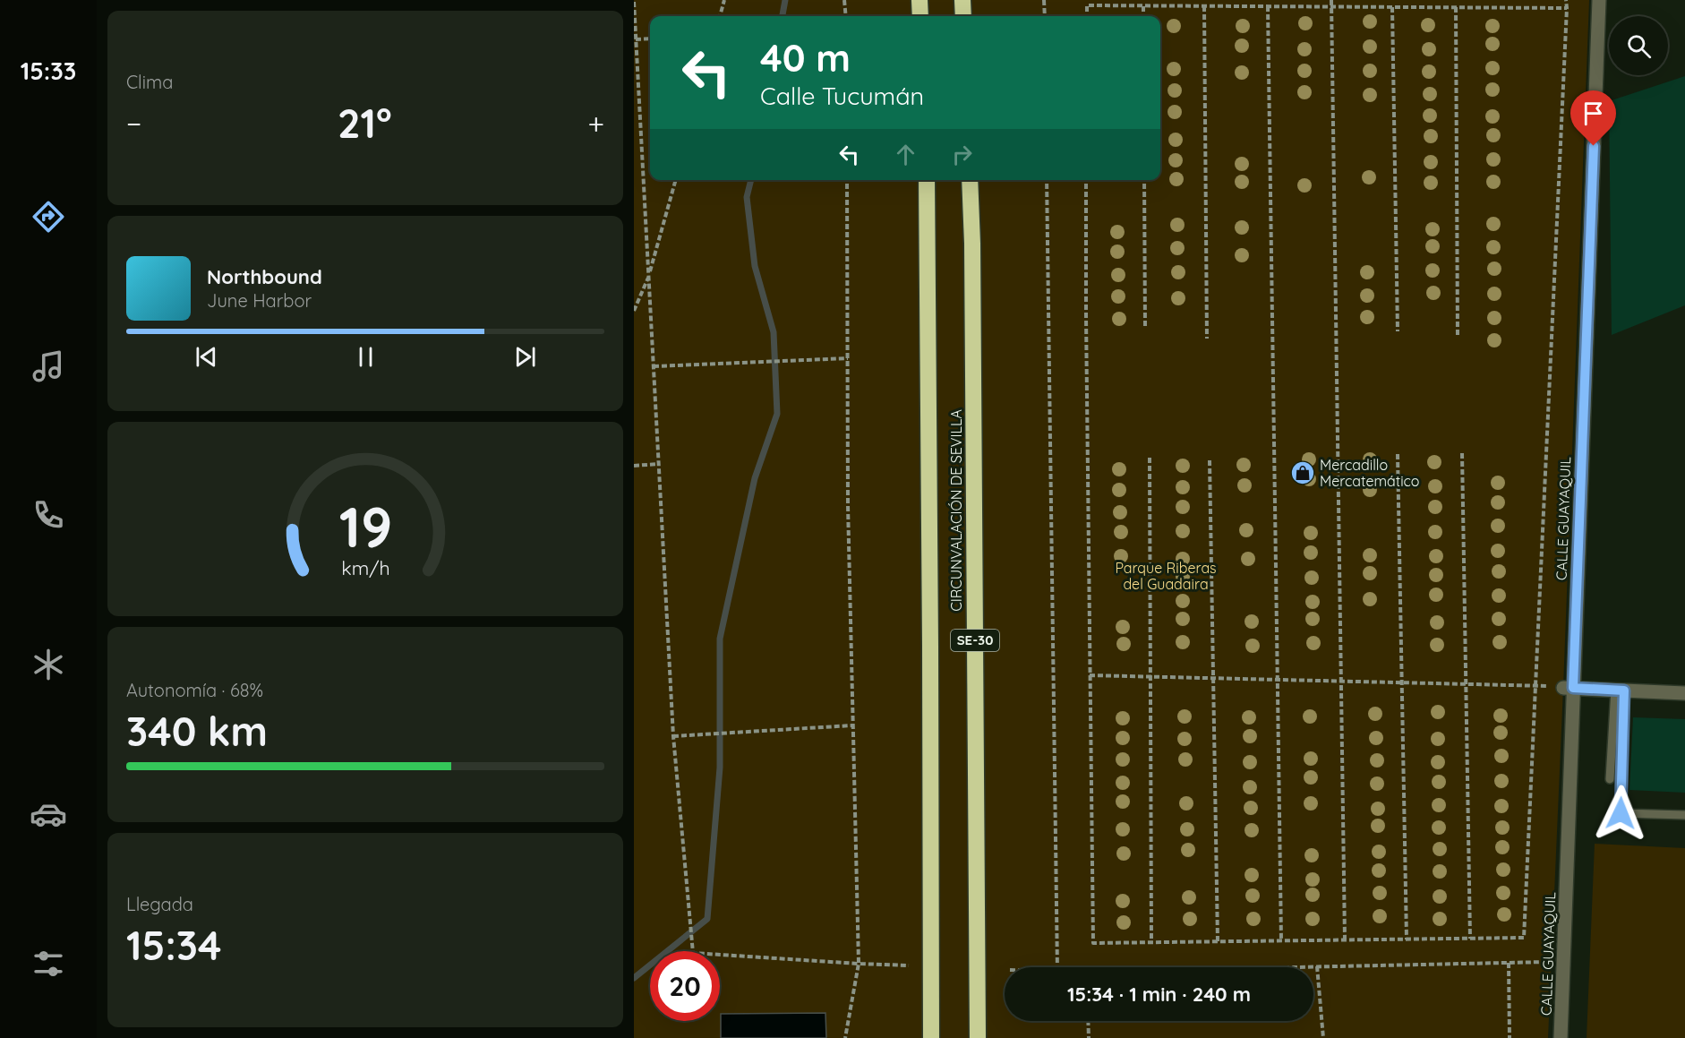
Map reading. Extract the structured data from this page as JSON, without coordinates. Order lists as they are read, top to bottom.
{
  "streets": {
    "highway": ["CIRCUNVALACIÓN DE SEVILLA", "SE-30"],
    "street": ["CALLE GUAYAQUIL"]
  },
  "parks": ["Parque Riberas del Guadaira"],
  "places": {
    "shop": ["Mercadillo Mercatemático"]
  },
  "page": {
    "tabs": "15:33",
    "tile": [
      "Clima",
      ["Autonomía · 68%", "340 km"],
      ["Llegada", "15:34"]
    ],
    "turn": ["40 m", "Calle Tucumán"],
    "heat": ["−", "21°", "+"],
    "song": ["Northbound", "June Harbor"],
    "limit": "20",
    "trip": "15:34 · 1 min · 240 m",
    "gauge": ["19", "km/h"]
  }
}
